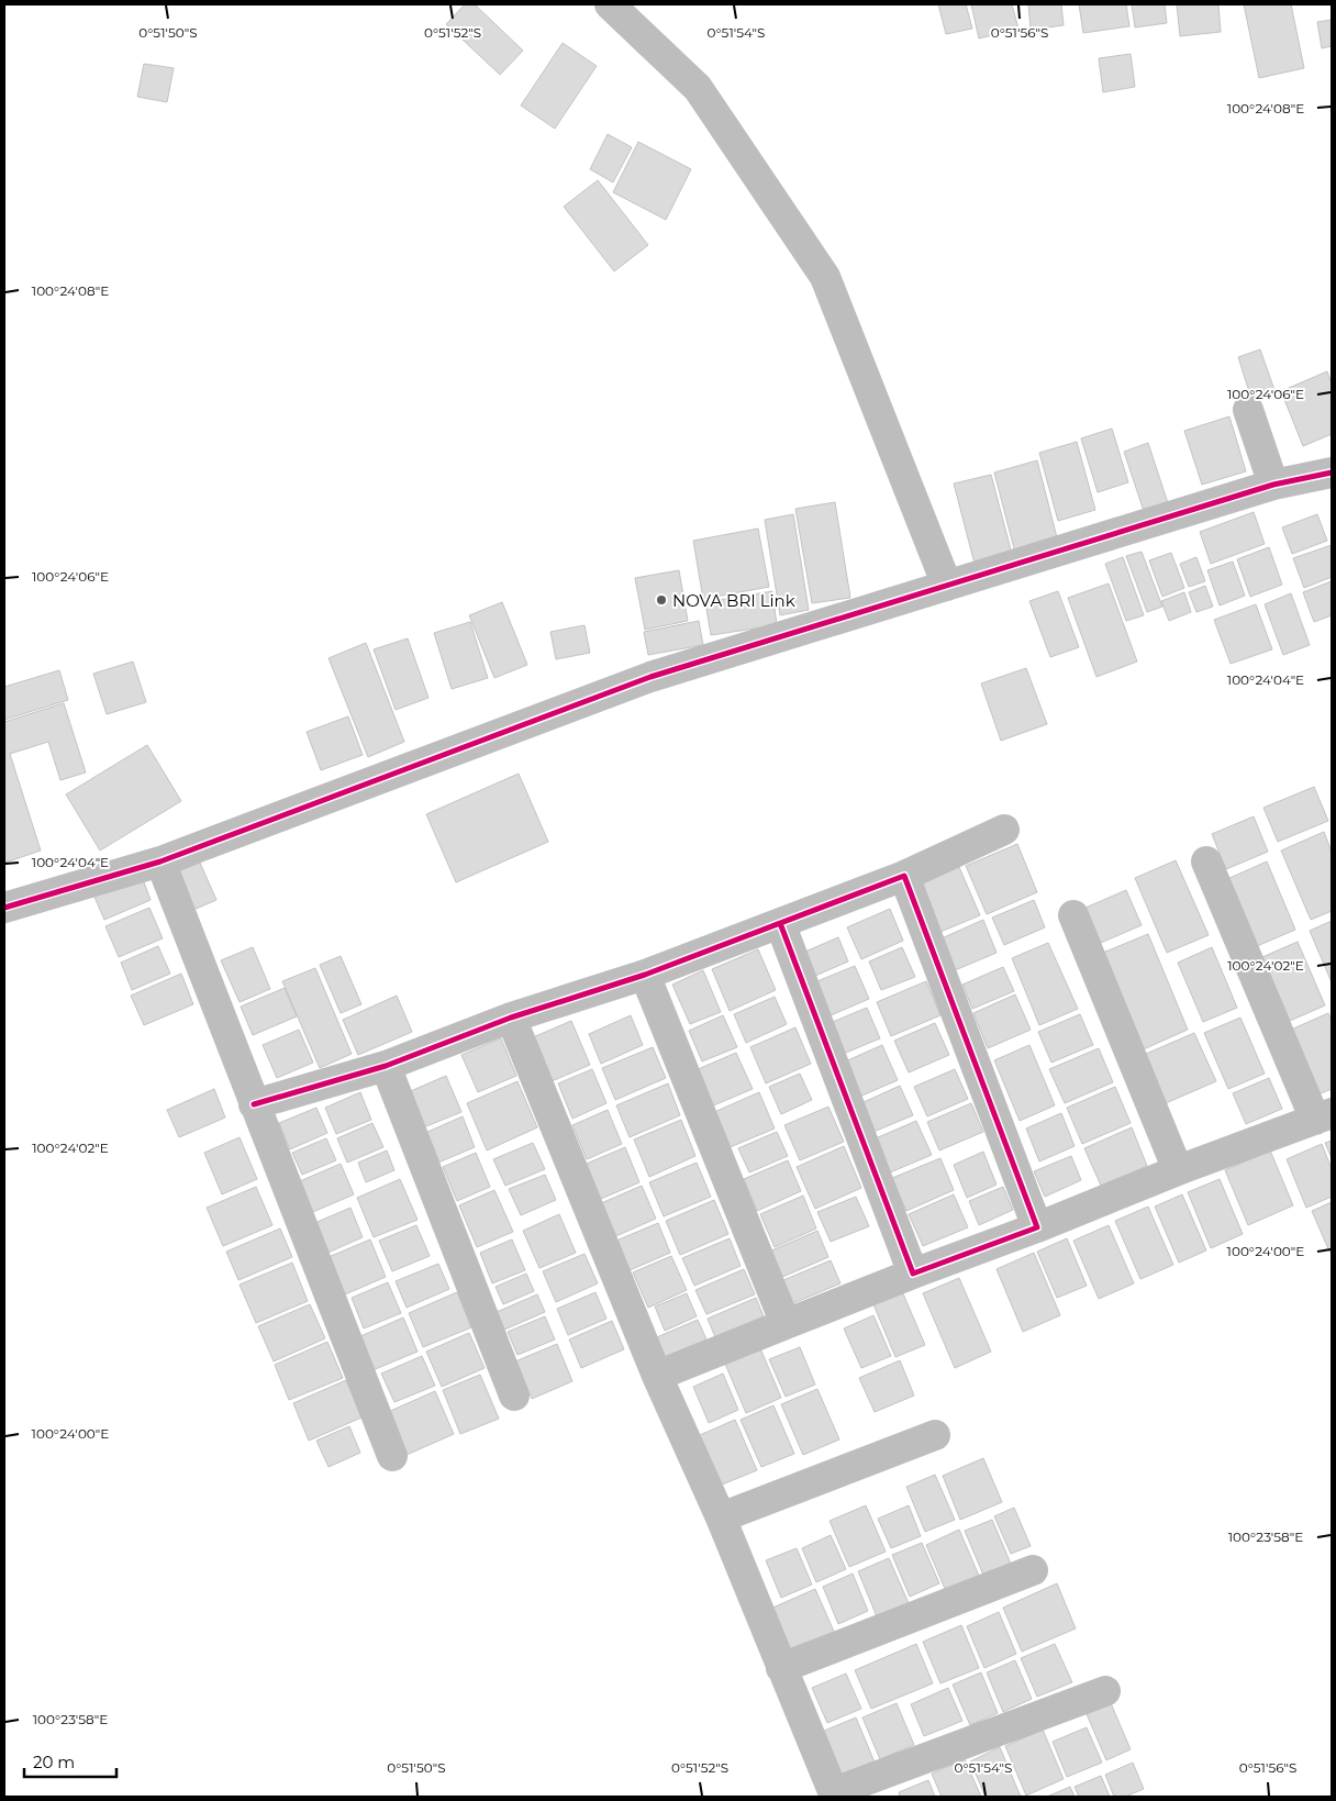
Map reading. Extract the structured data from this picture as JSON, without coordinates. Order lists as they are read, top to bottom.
{
  "places": ["NOVA BRI Link"],
  "scale_bar": "20 m",
  "coordinates": [
    "0°51'50\"S",
    "0°51'52\"S",
    "0°51'54\"S",
    "0°51'56\"S",
    "100°24'08\"E",
    "100°24'06\"E",
    "100°24'04\"E",
    "100°24'02\"E",
    "100°24'00\"E",
    "100°23'58\"E"
  ]
}
